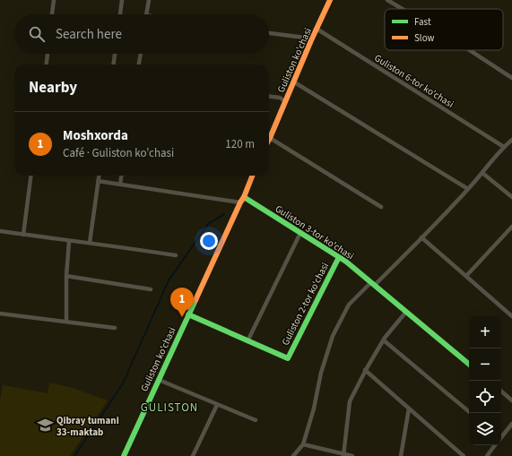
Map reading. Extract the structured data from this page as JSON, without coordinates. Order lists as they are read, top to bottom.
{
  "streets": {
    "street": [
      "Guliston ko'chasi",
      "Guliston 6-tor ko'chasi",
      "Guliston 3-tor ko'chasi",
      "Guliston 2-tor ko'chasi"
    ]
  },
  "crossings": [
    ["Guliston ko'chasi", "Guliston 6-tor ko'chasi"],
    ["Guliston ko'chasi", "Guliston 3-tor ko'chasi"],
    ["Guliston ko'chasi", "Guliston 2-tor ko'chasi"],
    ["Guliston 3-tor ko'chasi", "Guliston 2-tor ko'chasi"]
  ],
  "districts": ["GULISTON"],
  "places": {
    "school or university": ["Qibray tumani 33-maktab"]
  },
  "legend": ["Fast", "Slow"],
  "page": {
    "search": "Search here",
    "heading": "Nearby",
    "list": [
      {
        "mark": "1",
        "name": "Moshxorda",
        "note": "Café · Guliston ko'chasi",
        "value": "120 m"
      }
    ],
    "pins": "1",
    "map_buttons": ["+", "−"]
  }
}
